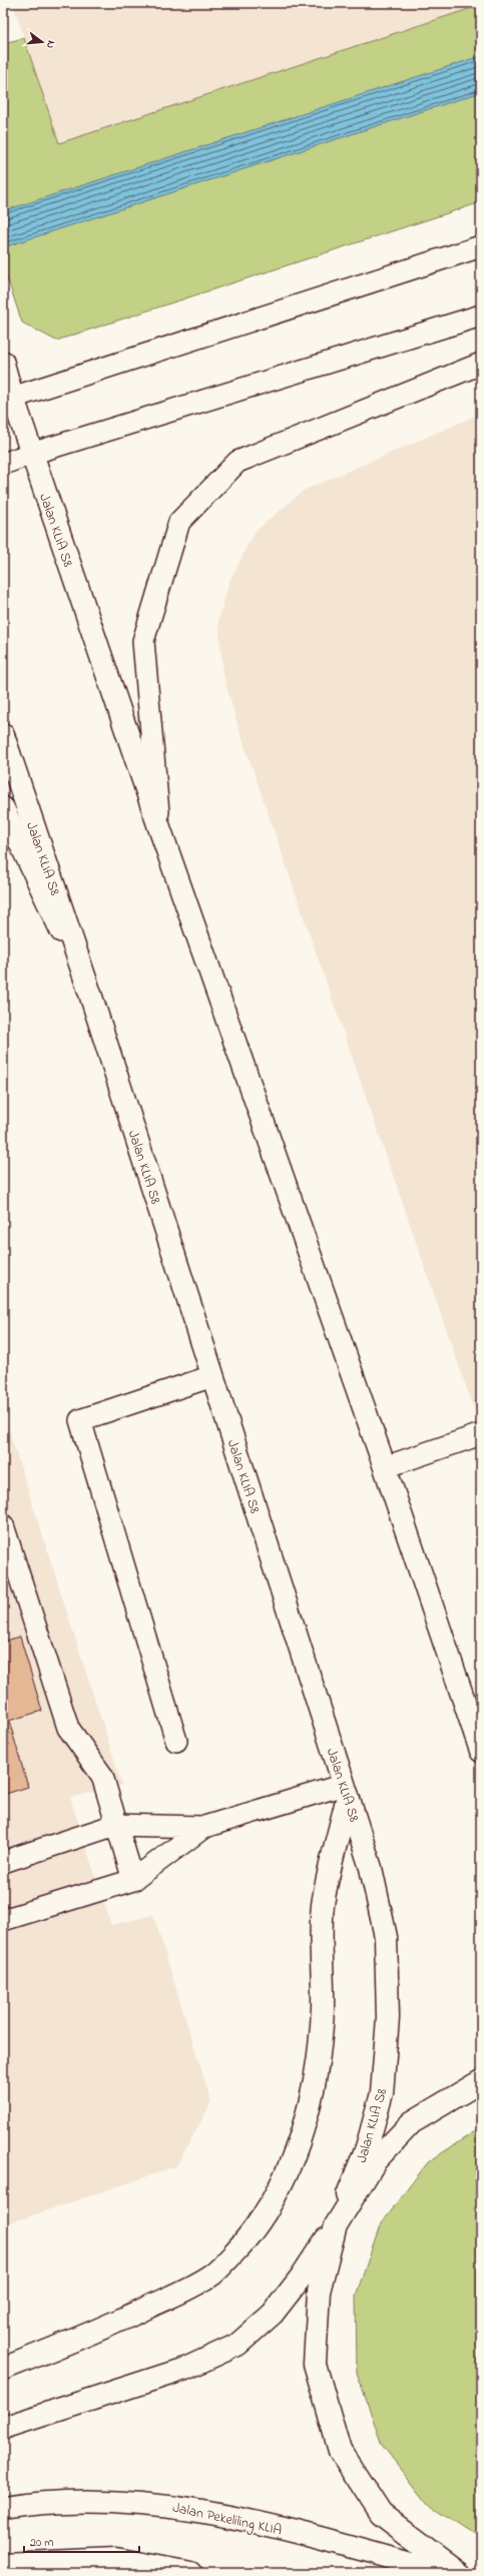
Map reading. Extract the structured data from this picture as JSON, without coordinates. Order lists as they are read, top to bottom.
{
  "streets": {
    "street": ["Jalan KLIA S8", "Jalan Pekeliling KLIA"]
  },
  "scale_bar": "20 m",
  "north": "right"
}
